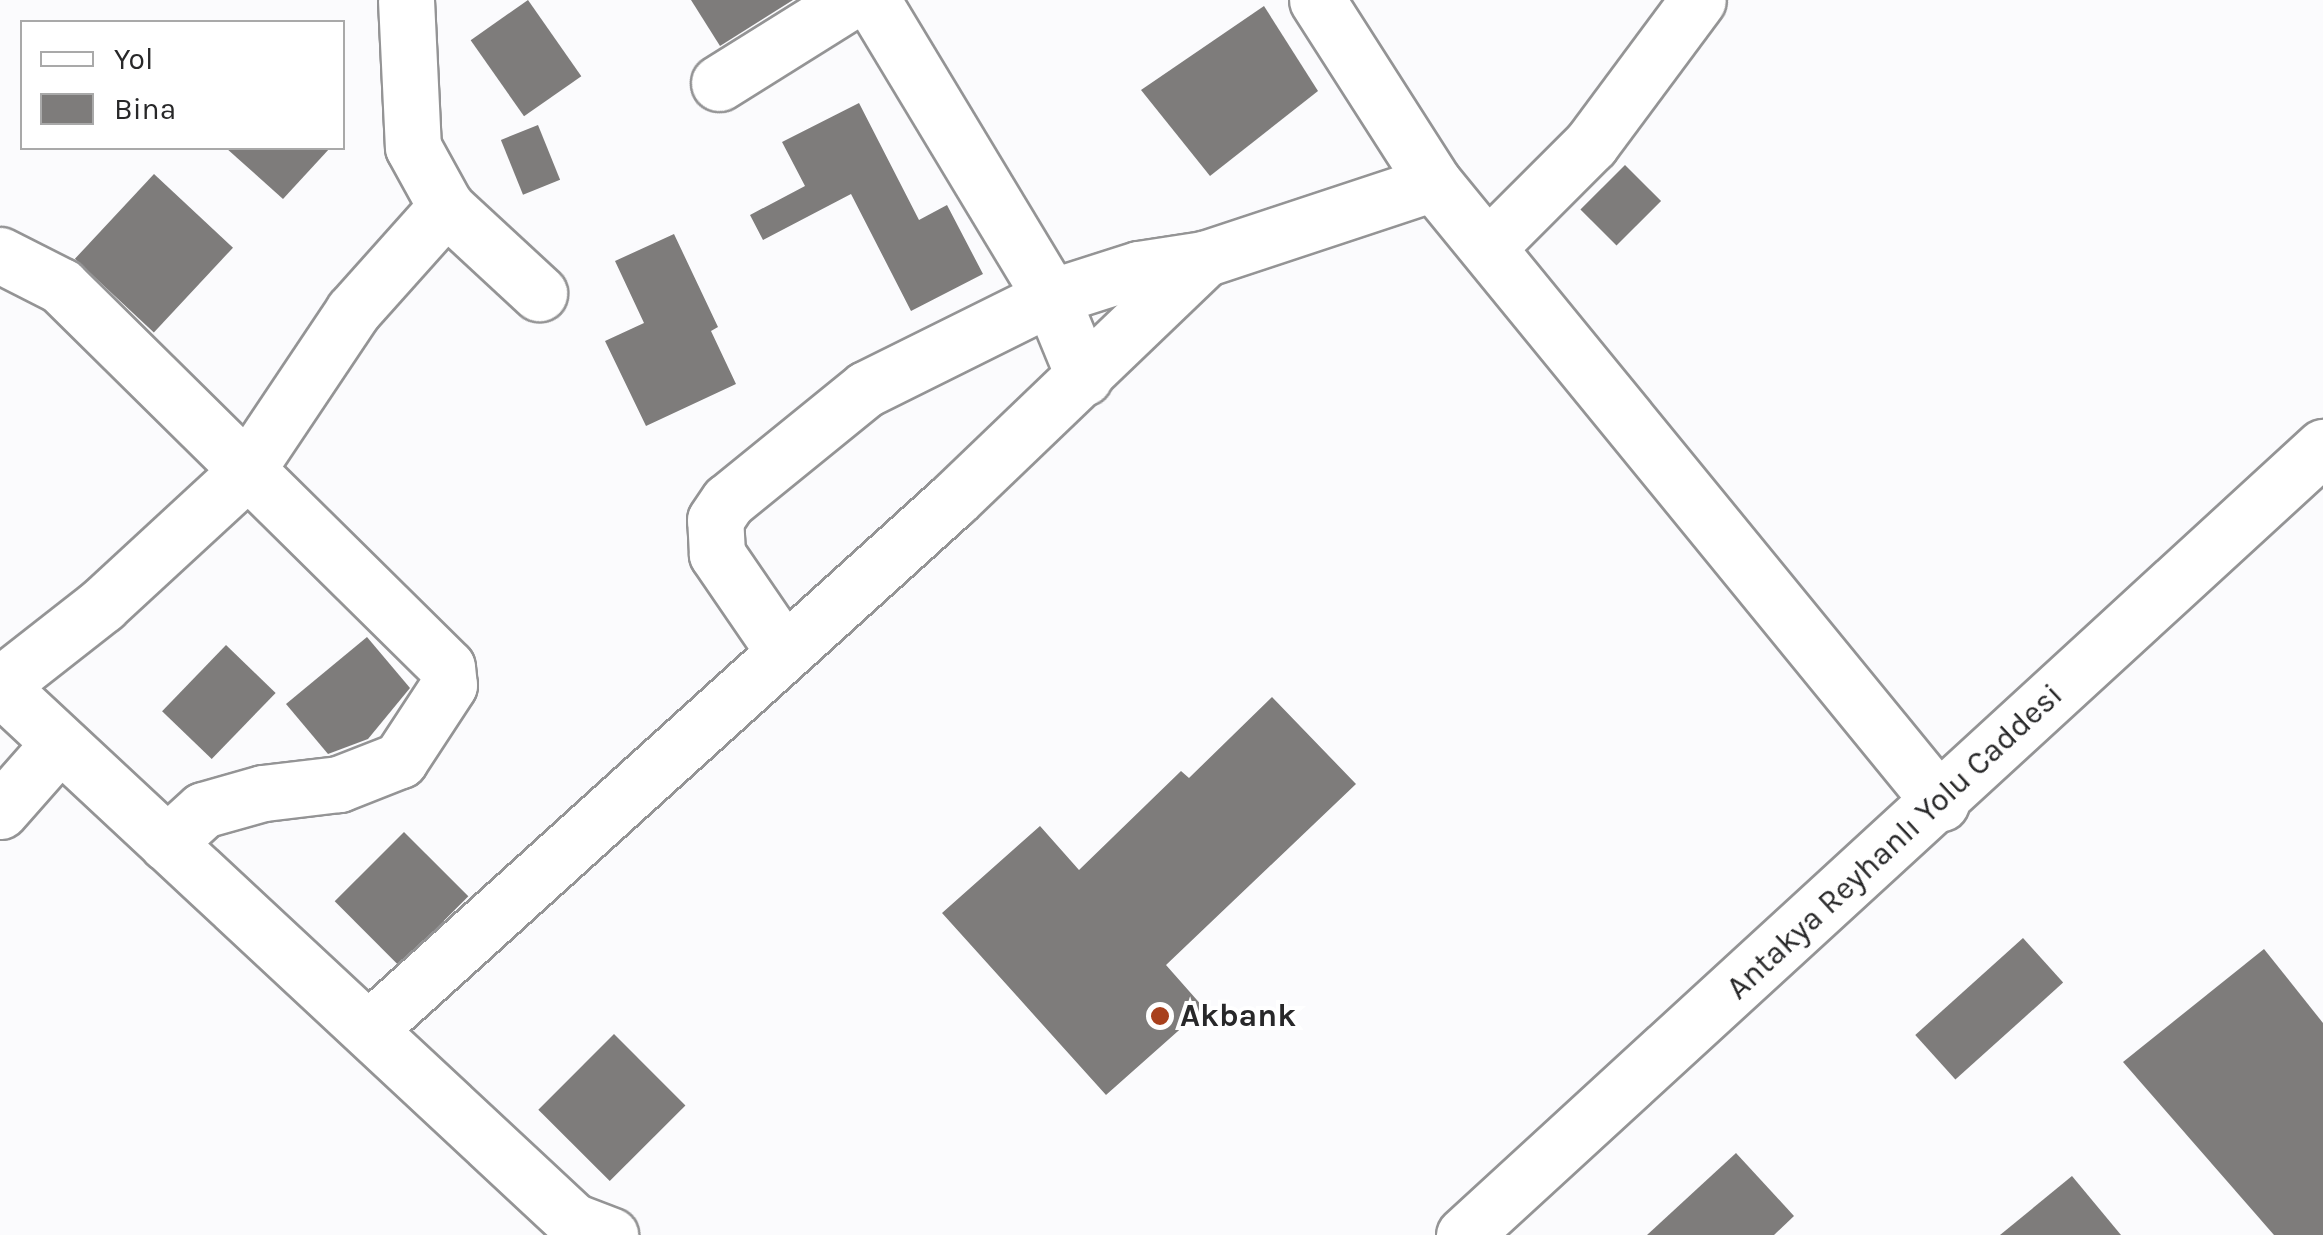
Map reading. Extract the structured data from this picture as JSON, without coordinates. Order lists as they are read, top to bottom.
{
  "streets": {
    "street": ["Antakya Reyhanlı Yolu Caddesi"]
  },
  "places": ["Akbank"],
  "legend": ["Yol", "Bina"]
}
